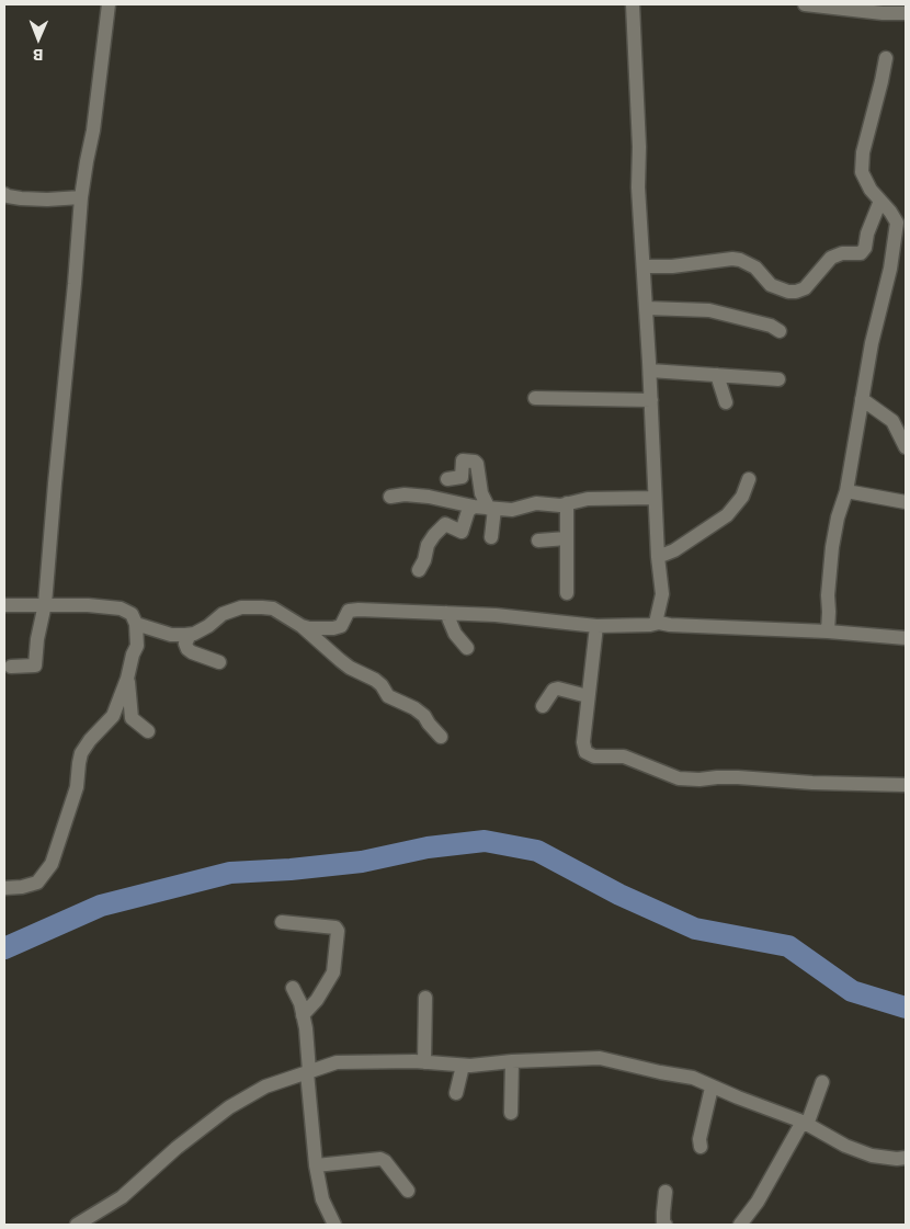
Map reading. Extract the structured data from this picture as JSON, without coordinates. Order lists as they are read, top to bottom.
{
  "north": "bottom"
}
